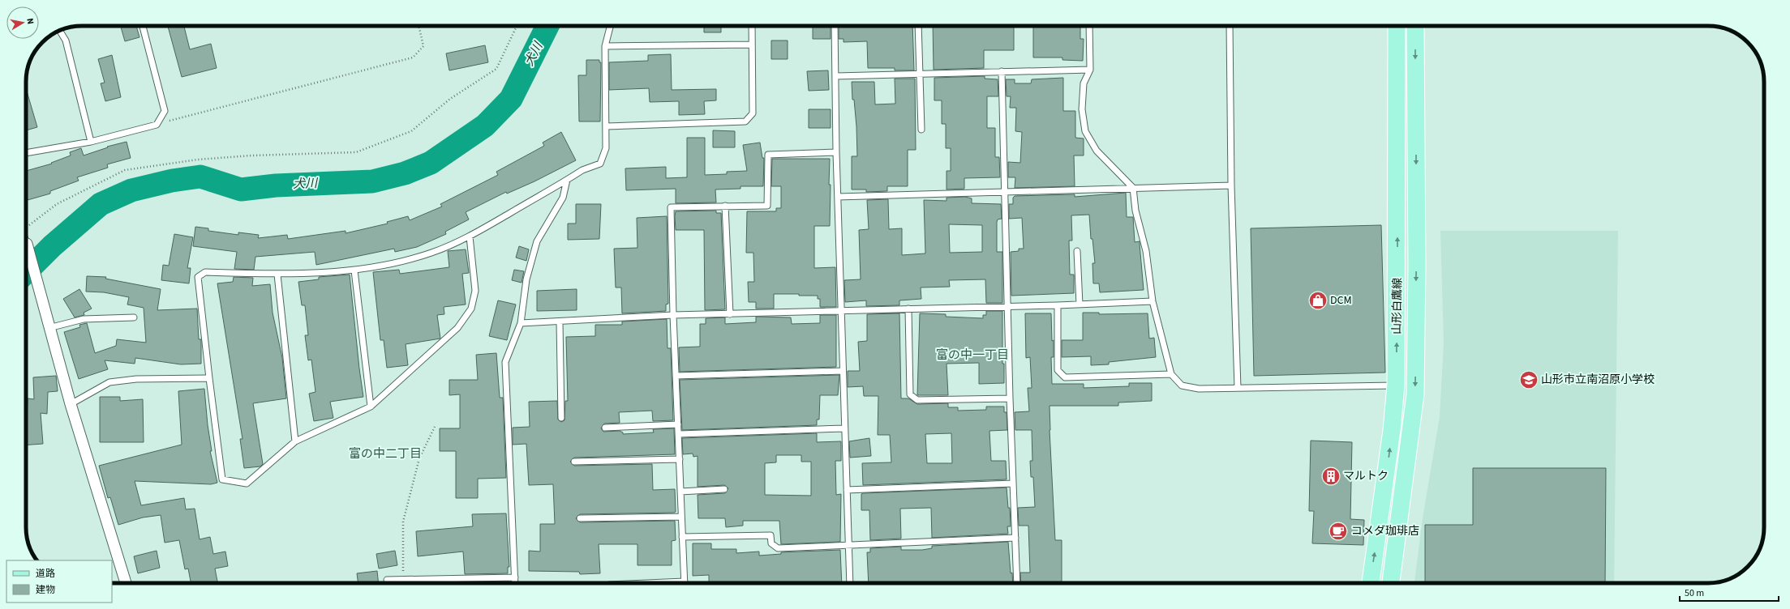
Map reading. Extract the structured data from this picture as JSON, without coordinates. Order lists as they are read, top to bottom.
{
  "streets": {
    "main road": ["山形白鷹線"]
  },
  "districts": ["富の中一丁目", "富の中二丁目"],
  "water": ["犬川"],
  "places": {
    "shop": ["DCM"],
    "school or university": ["山形市立南沼原小学校"],
    "building": ["マルトク"],
    "cafe": ["コメダ珈琲店"]
  },
  "legend": ["道路", "建物"],
  "scale_bar": "50 m",
  "north": "right"
}
